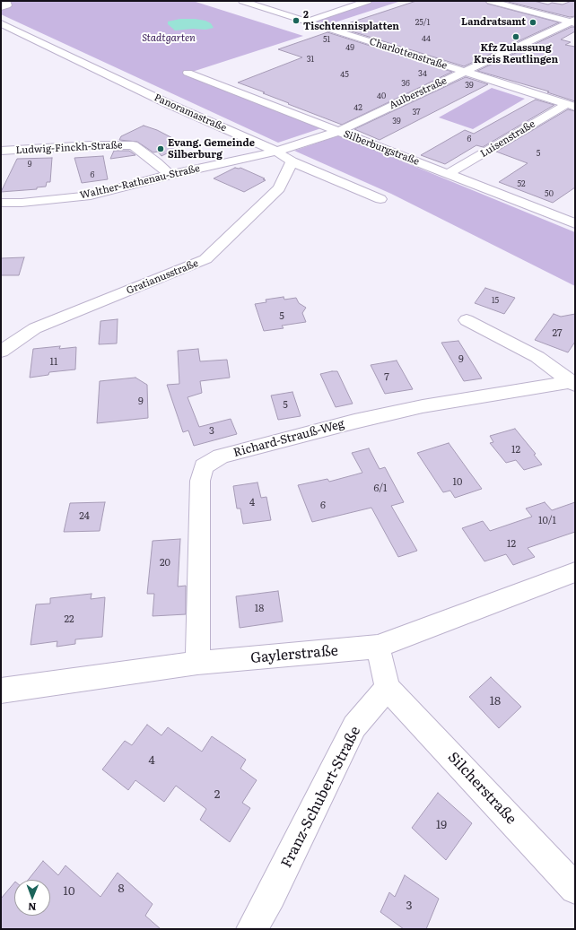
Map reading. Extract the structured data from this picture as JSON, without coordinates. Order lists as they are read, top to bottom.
{
  "streets": {
    "street": [
      "Charlottenstraße",
      "Aulberstraße",
      "Panoramastraße",
      "Luisenstraße",
      "Ludwig-Finckh-Straße",
      "Silberburgstraße",
      "Walther-Rathenau-Straße",
      "Gratianusstraße",
      "Richard-Strauß-Weg",
      "Gaylerstraße",
      "Silcherstraße",
      "Franz-Schubert-Straße"
    ]
  },
  "crossings": [
    ["Charlottenstraße", "Aulberstraße"],
    ["Charlottenstraße", "Luisenstraße"],
    ["Aulberstraße", "Silberburgstraße"],
    ["Aulberstraße", "Walther-Rathenau-Straße"],
    ["Panoramastraße", "Walther-Rathenau-Straße"],
    ["Panoramastraße", "Gratianusstraße"],
    ["Luisenstraße", "Silberburgstraße"],
    ["Ludwig-Finckh-Straße", "Walther-Rathenau-Straße"],
    ["Silberburgstraße", "Walther-Rathenau-Straße"],
    ["Richard-Strauß-Weg", "Gaylerstraße"],
    ["Silcherstraße", "Franz-Schubert-Straße"]
  ],
  "parks": ["Stadtgarten"],
  "places": [
    "2 Tischtennisplatten",
    "Landratsamt",
    "Kfz Zulassung Kreis Reutlingen",
    "Evang. Gemeinde Silberburg"
  ],
  "house_numbers": [
    "25/1",
    "44",
    "51",
    "49",
    "31",
    "34",
    "45",
    "36",
    "39",
    "40",
    "42",
    "37",
    "39",
    "6",
    "5",
    "9",
    "6",
    "52",
    "50",
    "15",
    "5",
    "27",
    "9",
    "11",
    "7",
    "9",
    "5",
    "3",
    "12",
    "10",
    "6/1",
    "4",
    "6",
    "24",
    "10/1",
    "12",
    "20",
    "18",
    "22",
    "18",
    "4",
    "2",
    "19",
    "8",
    "10",
    "3"
  ],
  "north": "bottom"
}
